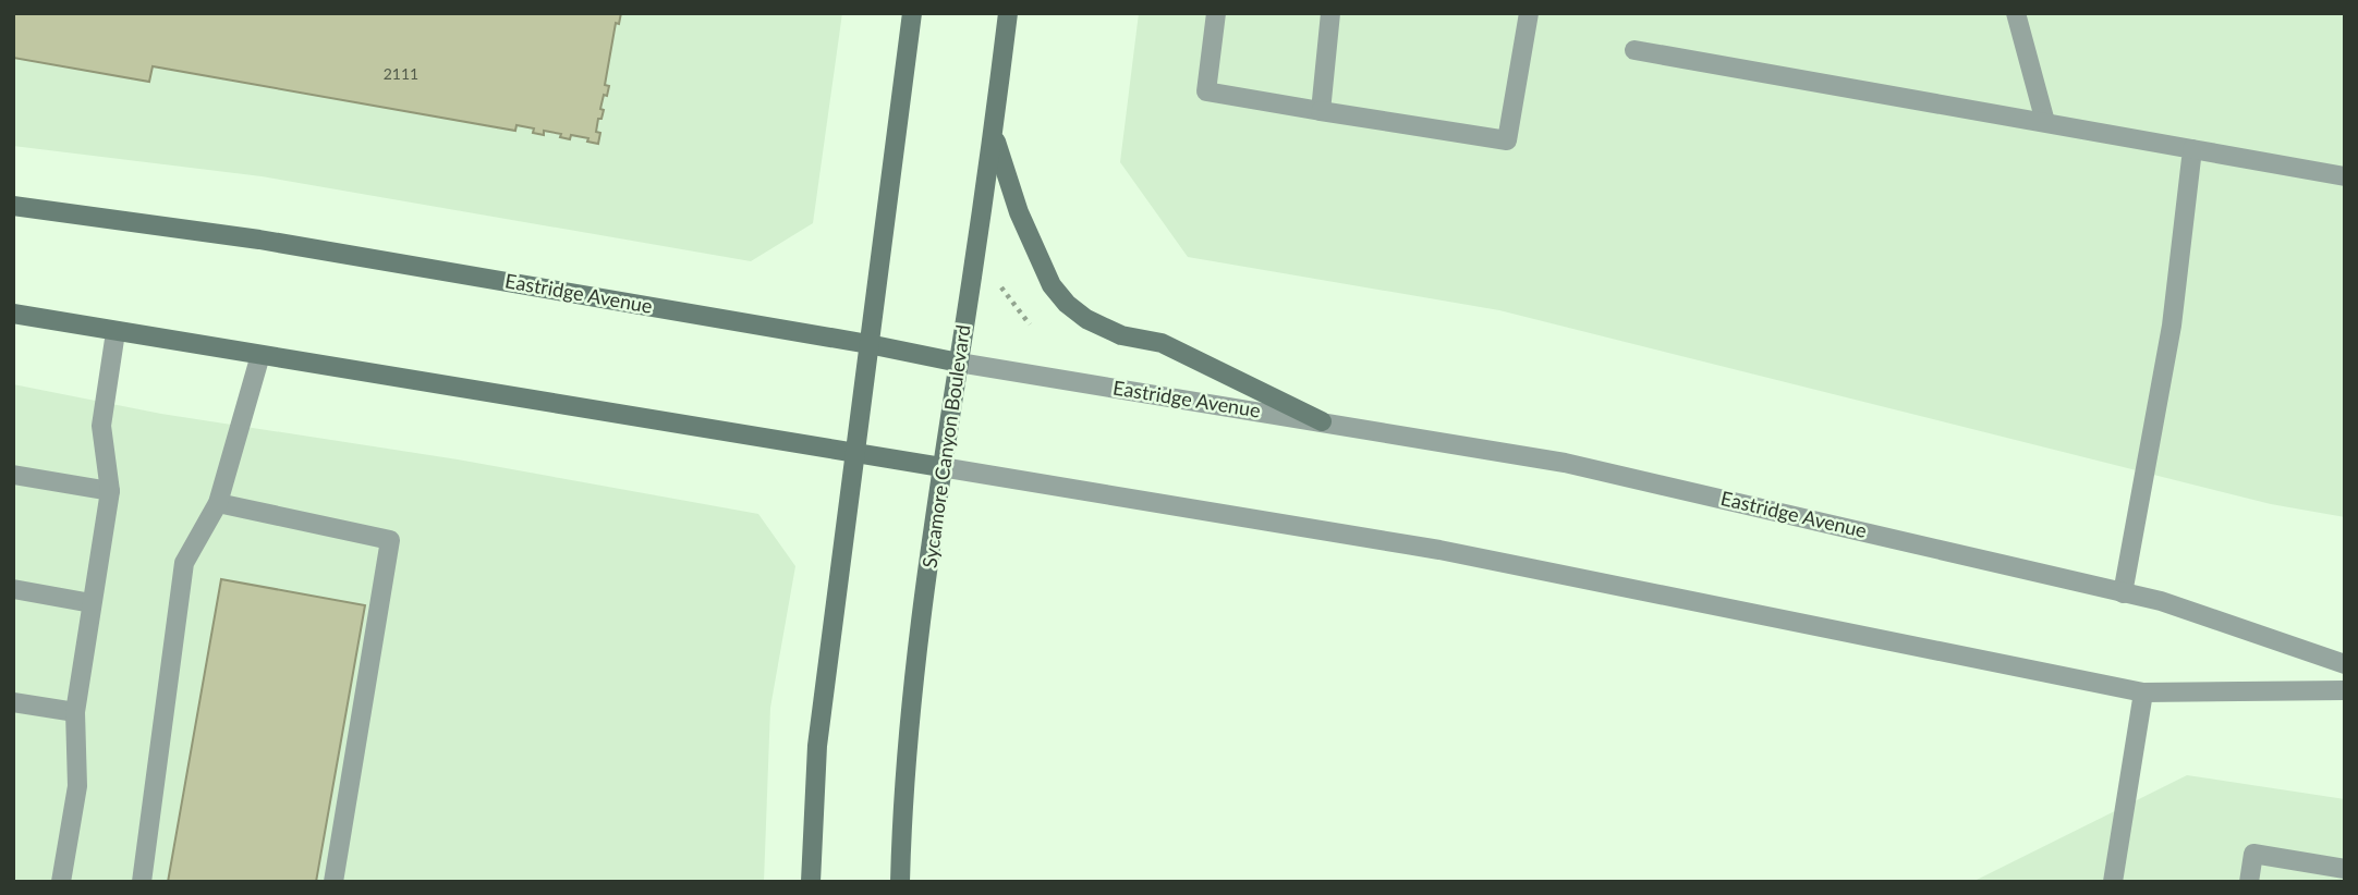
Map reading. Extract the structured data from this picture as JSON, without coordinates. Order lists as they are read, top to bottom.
{
  "streets": {
    "main road": ["Eastridge Avenue", "Sycamore Canyon Boulevard"]
  },
  "crossings": [
    ["Eastridge Avenue", "Sycamore Canyon Boulevard"]
  ],
  "house_numbers": ["2111"]
}
